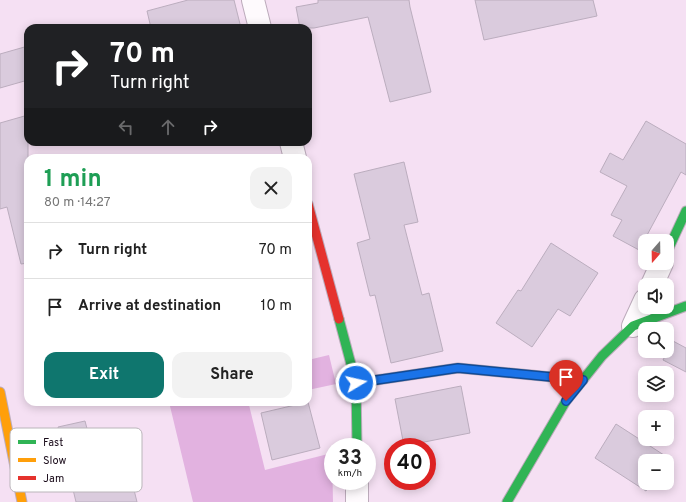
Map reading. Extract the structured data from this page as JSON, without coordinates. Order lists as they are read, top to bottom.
{
  "legend": ["Fast", "Slow", "Jam"],
  "north": "bottom",
  "page": {
    "turn": ["70 m", "Turn right"],
    "heading": ["1 min", "80 m · 14:27"],
    "list": [
      {
        "name": "Turn right",
        "value": "70 m"
      },
      {
        "name": "Arrive at destination",
        "value": "10 m"
      }
    ],
    "map_buttons": ["+", "−"],
    "buttons": ["Exit", "Share"],
    "speed": "33 km/h",
    "limit": "40"
  }
}
